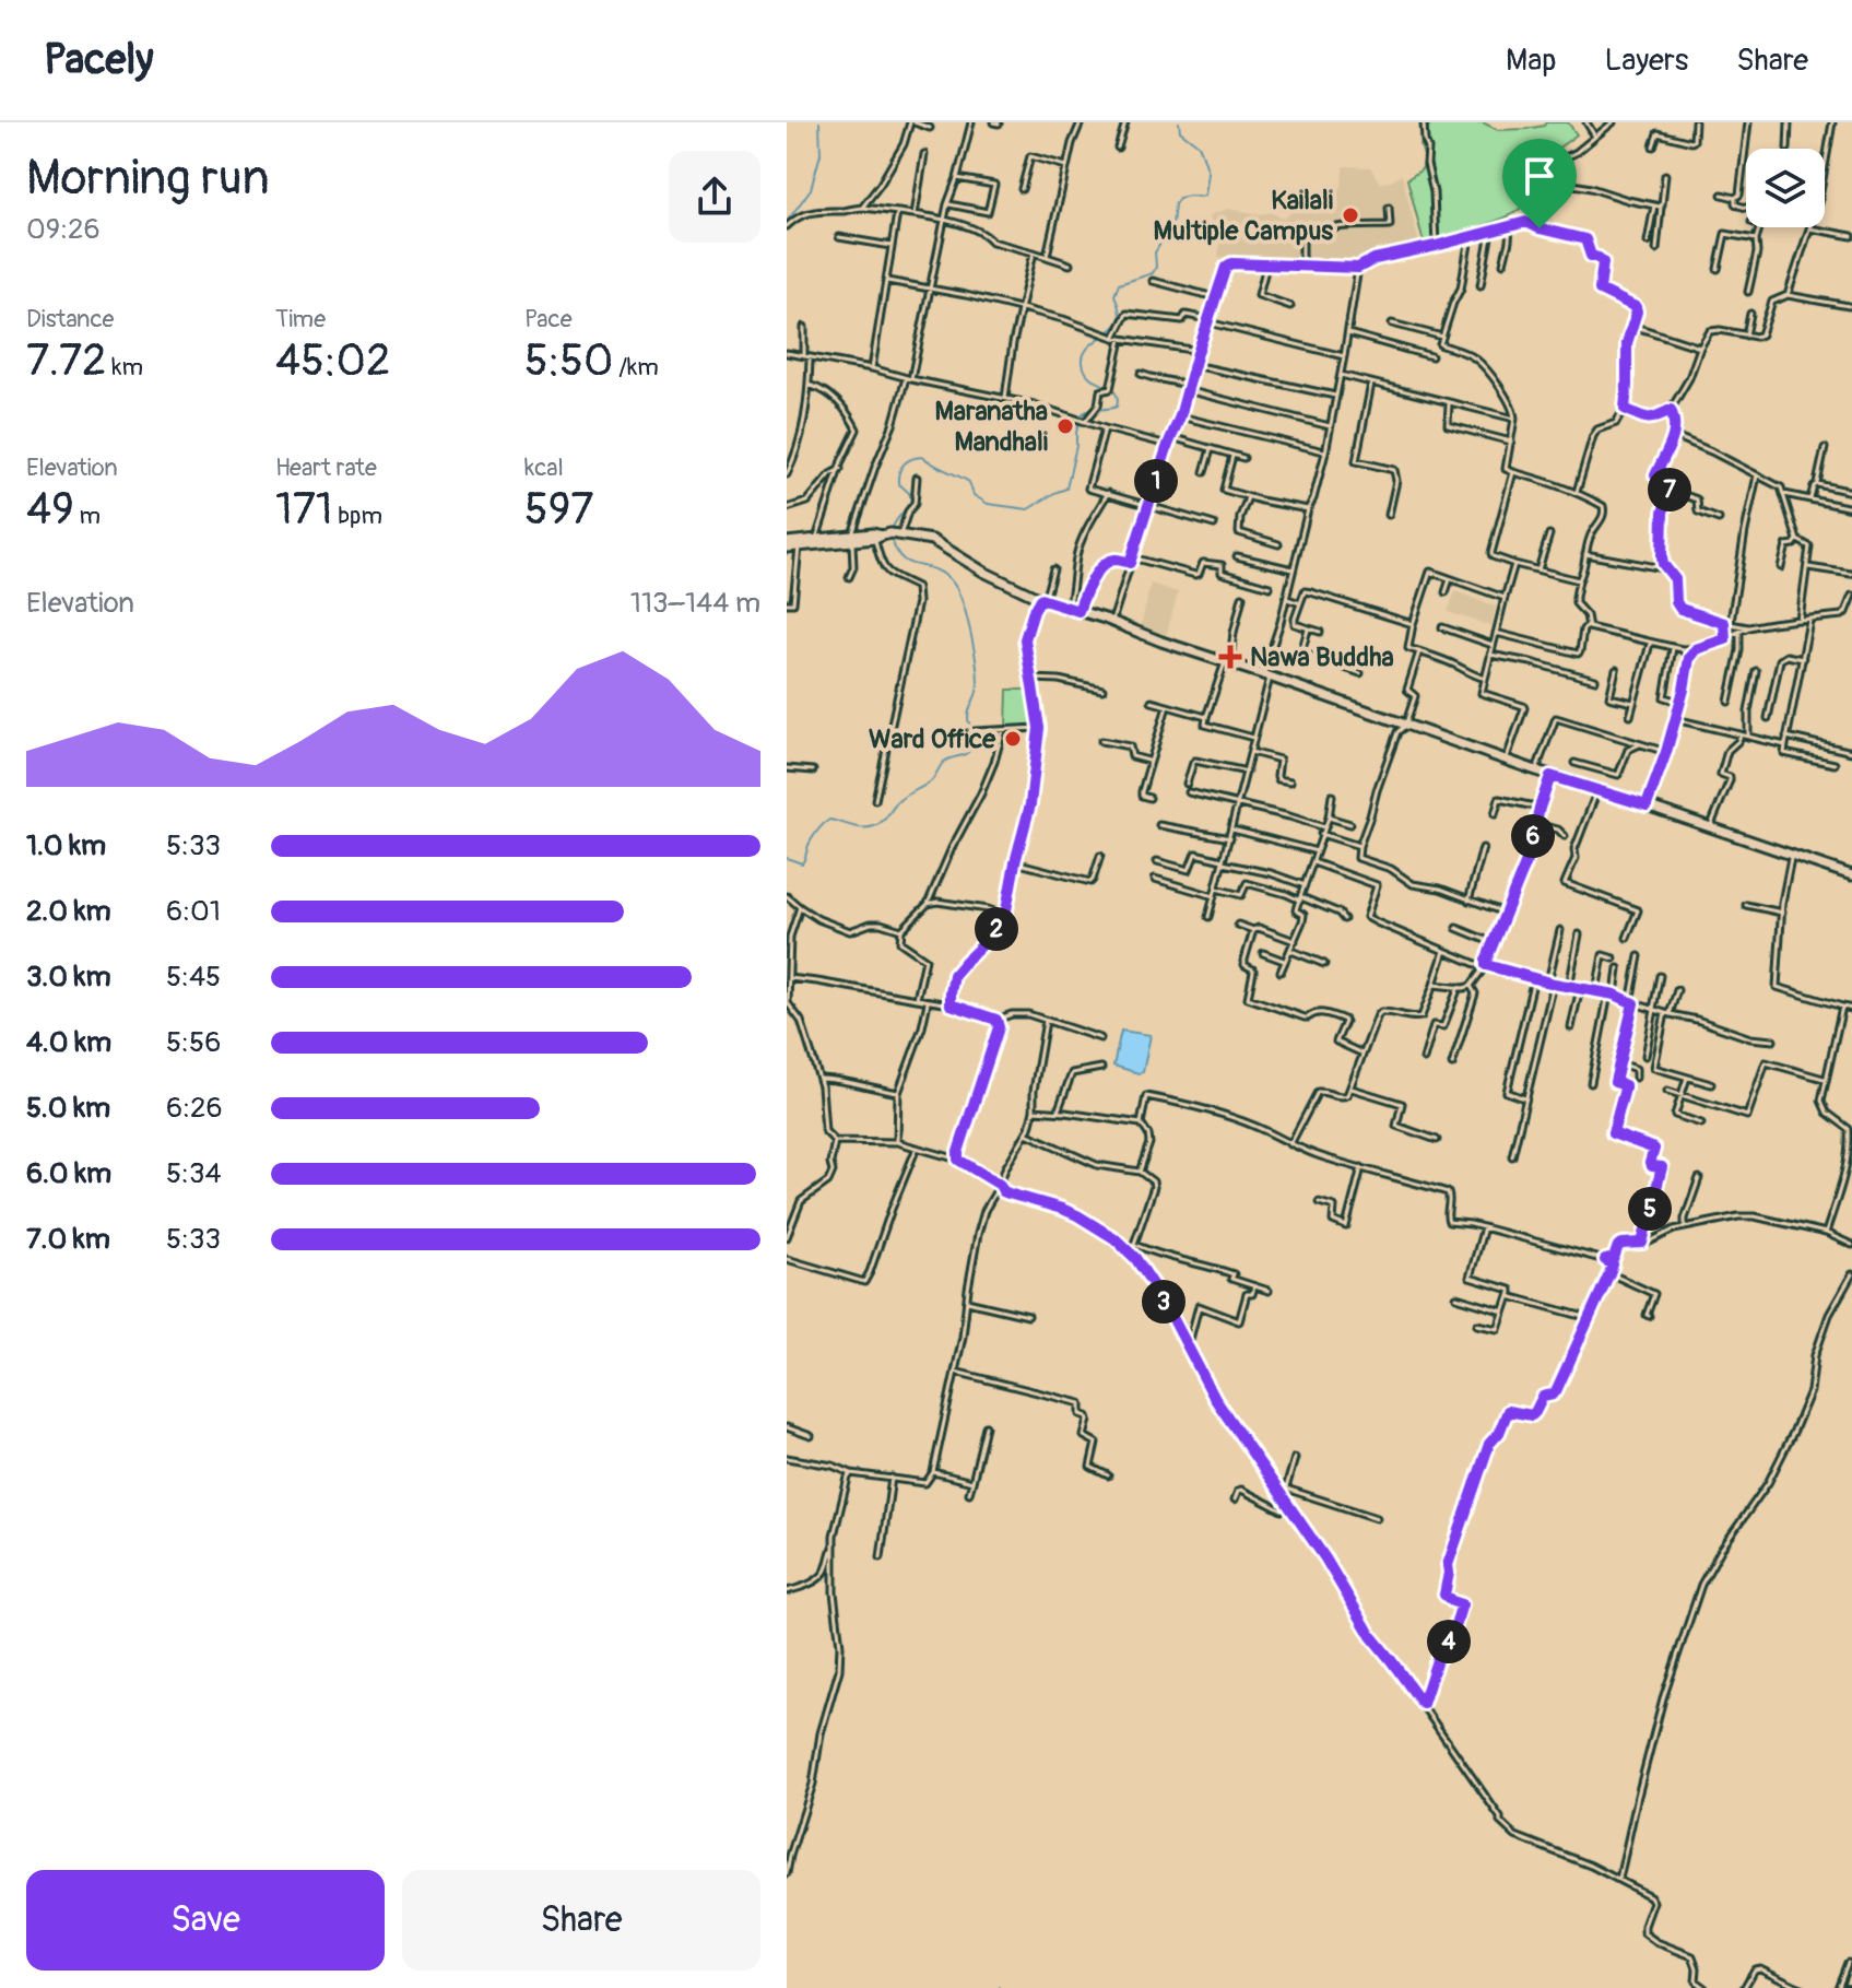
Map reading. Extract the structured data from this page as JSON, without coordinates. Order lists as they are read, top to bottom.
{
  "places": {
    "other": ["Kailali Multiple Campus", "Maranatha Mandhali", "Ward Office"],
    "health": ["Nawa Buddha"]
  },
  "page": {
    "header": "Pacely",
    "nav": ["Map", "Layers", "Share"],
    "heading": ["Morning run", "09:26"],
    "stats": [
      ["Distance", "7.72 km"],
      ["Time", "45:02"],
      ["Pace", "5:50 /km"],
      ["Elevation", "49 m"],
      ["Heart rate", "171 bpm"],
      ["kcal", "597"]
    ],
    "pins": [
      "1",
      "7",
      "6",
      "2",
      "5",
      "3",
      "4"
    ],
    "chart": ["Elevation", "113–144 m"],
    "list": [
      {
        "name": "1.0 km",
        "note": "5:33"
      },
      {
        "name": "2.0 km",
        "note": "6:01"
      },
      {
        "name": "3.0 km",
        "note": "5:45"
      },
      {
        "name": "4.0 km",
        "note": "5:56"
      },
      {
        "name": "5.0 km",
        "note": "6:26"
      },
      {
        "name": "6.0 km",
        "note": "5:34"
      },
      {
        "name": "7.0 km",
        "note": "5:33"
      }
    ],
    "buttons": ["Save", "Share"]
  }
}
